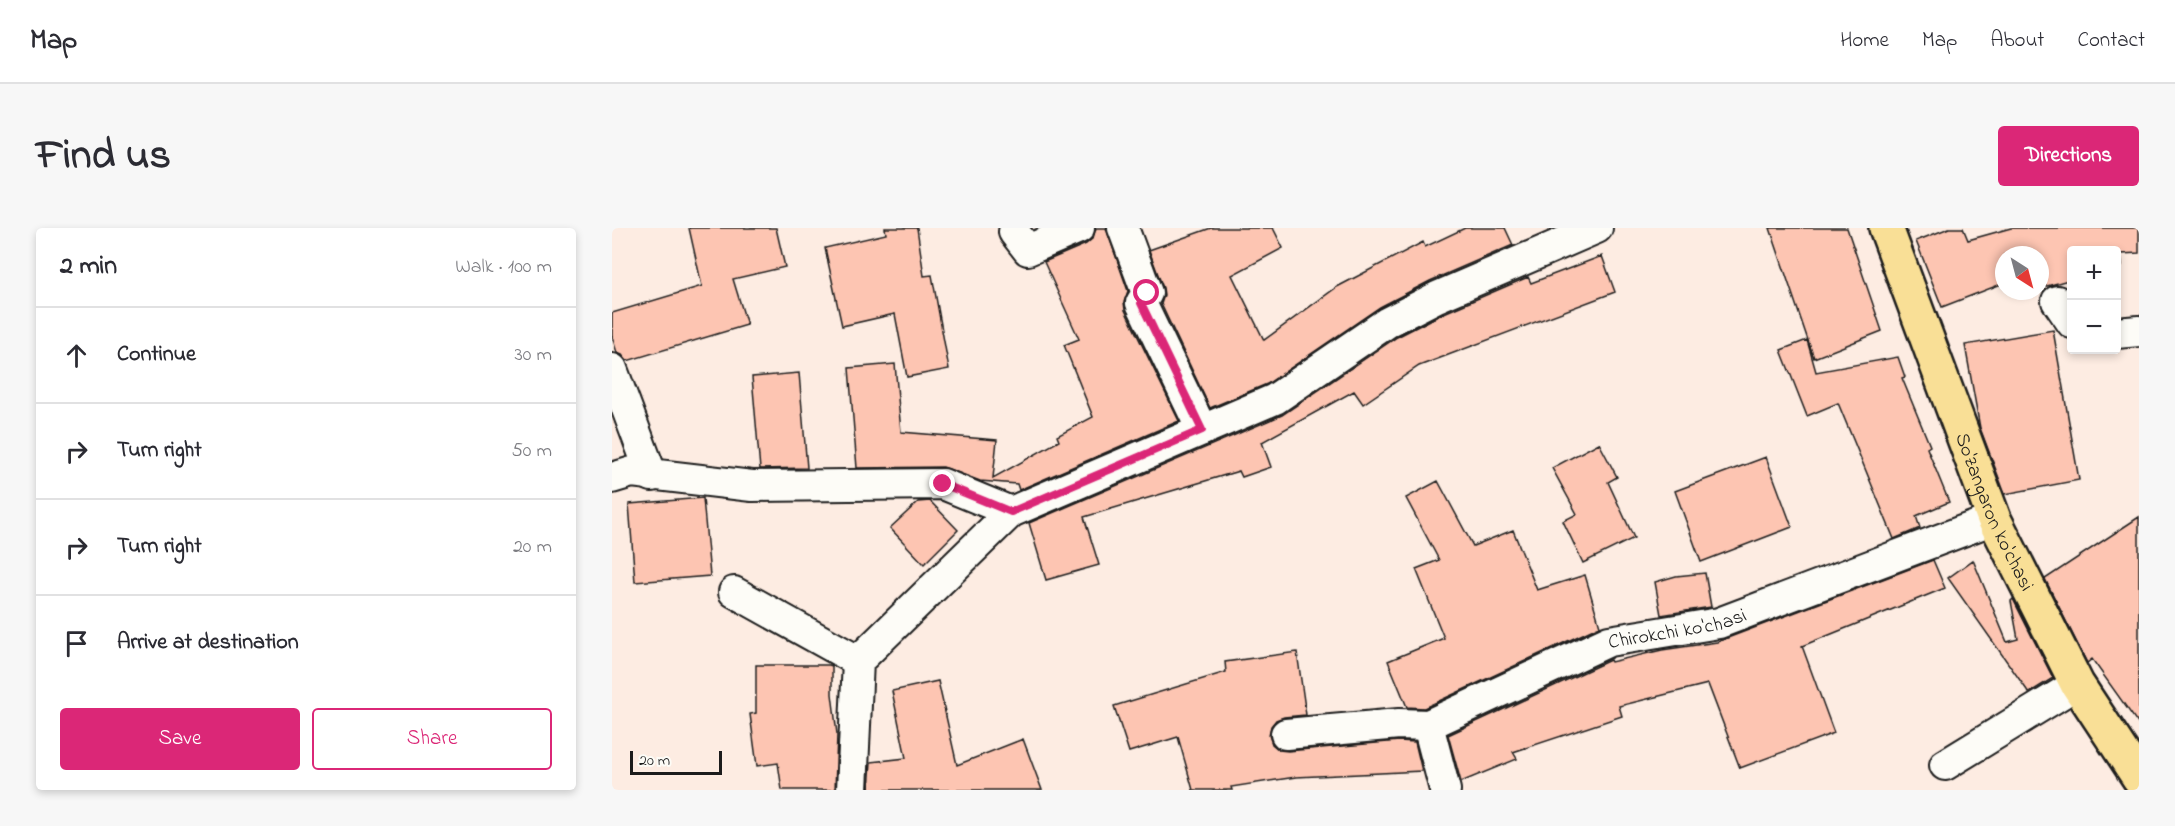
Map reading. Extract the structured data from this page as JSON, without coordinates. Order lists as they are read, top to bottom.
{
  "streets": {
    "main road": ["So'zangaron ko'chasi"],
    "street": ["Chirokchi ko'chasi"]
  },
  "crossings": [
    ["So'zangaron ko'chasi", "Chirokchi ko'chasi"]
  ],
  "scale_bar": "20 m",
  "north": "bottom right",
  "page": {
    "header": "Map",
    "nav": [
      "Home",
      "Map",
      "About",
      "Contact"
    ],
    "title": "Find us",
    "buttons": [
      "Directions",
      ["Save", "Share"]
    ],
    "heading": ["2 min", "Walk · 100 m"],
    "map_buttons": ["+", "−"],
    "list": [
      ["Continue", "30 m"],
      ["Turn right", "50 m"],
      ["Turn right", "20 m"],
      "Arrive at destination"
    ],
    "scale": "20 m"
  }
}
